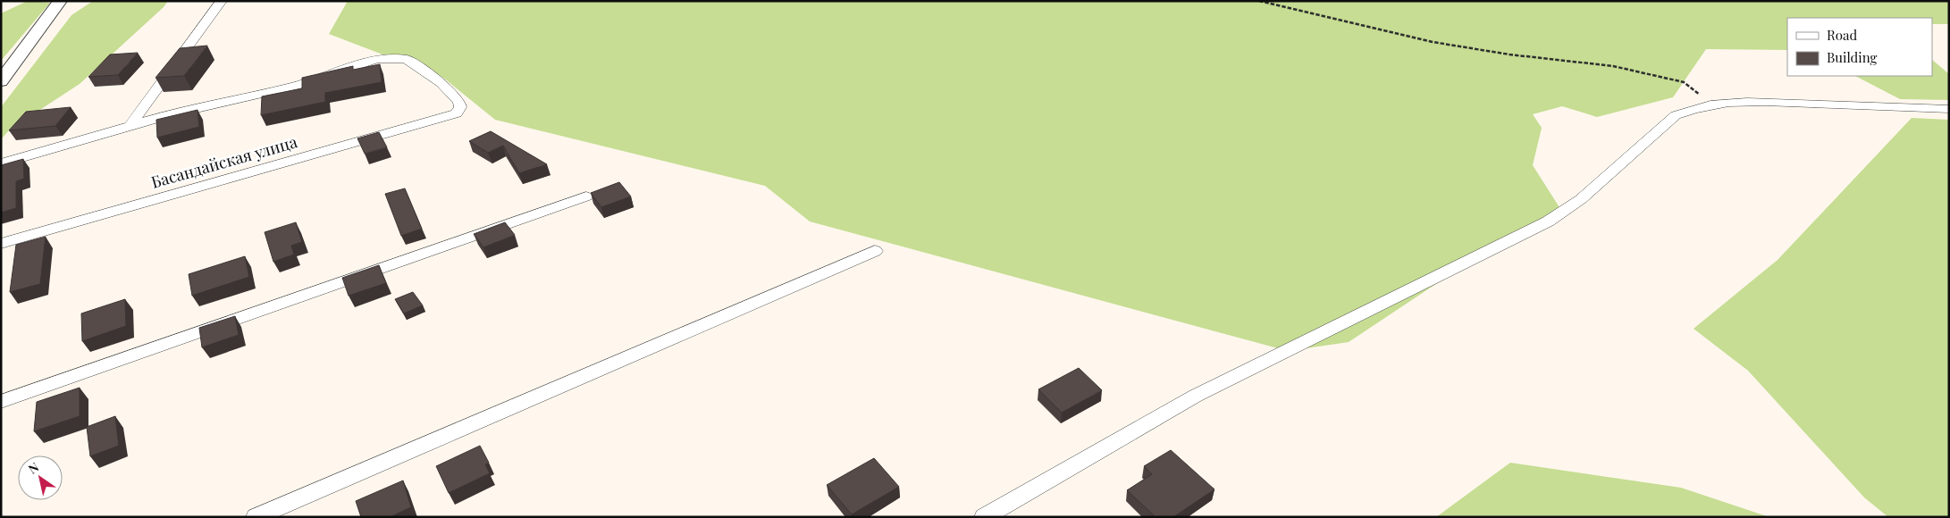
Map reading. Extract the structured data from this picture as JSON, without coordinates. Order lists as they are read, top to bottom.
{
  "streets": {
    "street": ["Басандайская улица"]
  },
  "legend": ["Road", "Building"],
  "north": "top left"
}
